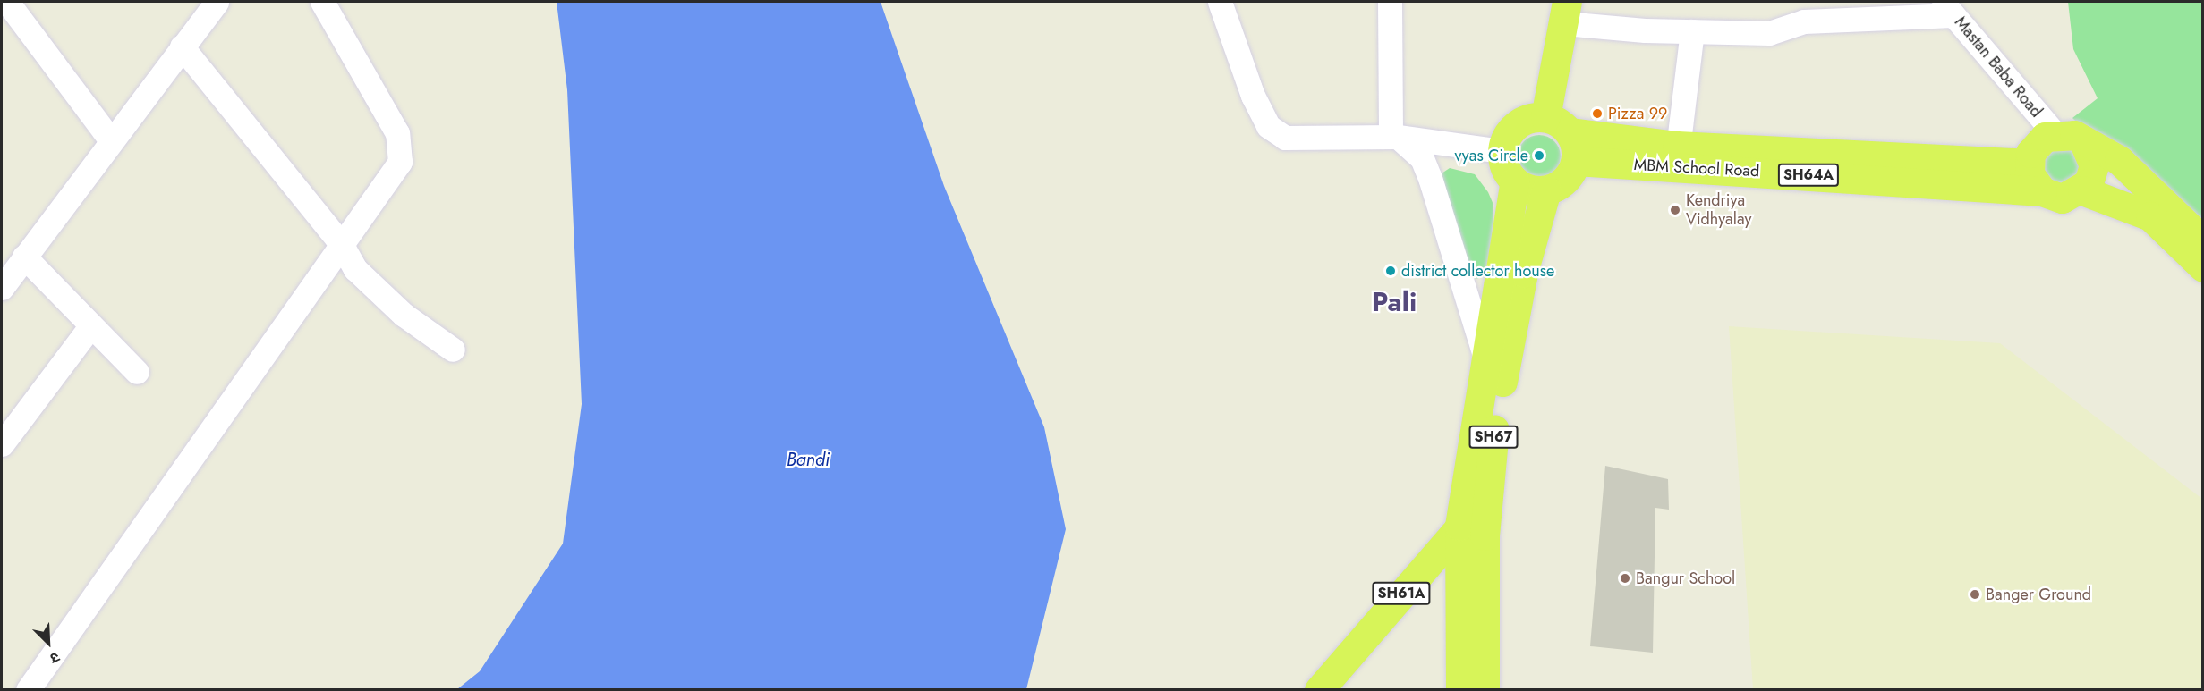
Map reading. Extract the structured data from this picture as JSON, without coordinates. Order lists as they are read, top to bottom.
{
  "streets": {
    "main road": [
      "MBM School Road",
      "SH64A",
      "SH67",
      "SH61A"
    ],
    "street": ["Mastan Baba Road"]
  },
  "crossings": [
    ["Mastan Baba Road", "MBM School Road"],
    ["Mastan Baba Road", "SH64A"],
    ["MBM School Road", "SH64A"],
    ["MBM School Road", "SH67"],
    ["SH67", "SH61A"]
  ],
  "districts": ["Pali"],
  "water": ["Bandi"],
  "places": [
    "Pizza 99",
    "vyas Circle",
    "Kendriya Vidhyalay",
    "district collector house",
    "Bangur School",
    "Banger Ground"
  ],
  "north": "bottom right"
}
